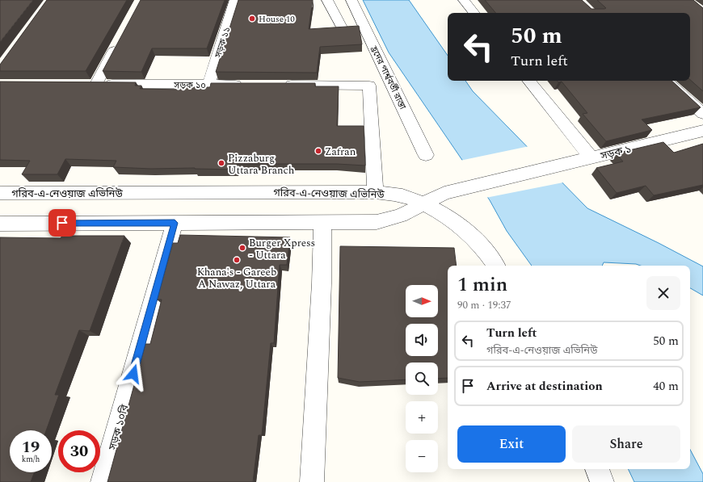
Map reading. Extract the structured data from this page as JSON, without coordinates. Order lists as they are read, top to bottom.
{
  "streets": {
    "street": [
      "সড়ক ১১",
      "হ্রদের পার্শ্ববর্তী রাস্তা",
      "সড়ক ১০",
      "সড়ক ১",
      "গরিব-এ-নেওয়াজ এভিনিউ",
      "সড়ক ১০বি"
    ]
  },
  "crossings": [
    ["সড়ক ১১", "সড়ক ১০"]
  ],
  "places": [
    "House 10",
    "Zafran",
    "Pizzaburg Uttara Branch",
    "Burger Xpress - Uttara",
    "Khana's - Gareeb A Nawaz, Uttara"
  ],
  "north": "right",
  "page": {
    "turn": ["50 m", "Turn left"],
    "heading": ["1 min", "90 m · 19:37"],
    "map_buttons": ["+", "−"],
    "list": [
      {
        "name": "Turn left",
        "note": "গরিব-এ-নেওয়াজ এভিনিউ",
        "value": "50 m"
      },
      {
        "name": "Arrive at destination",
        "value": "40 m"
      }
    ],
    "buttons": ["Exit", "Share"],
    "speed": "19 km/h",
    "limit": "30"
  }
}
